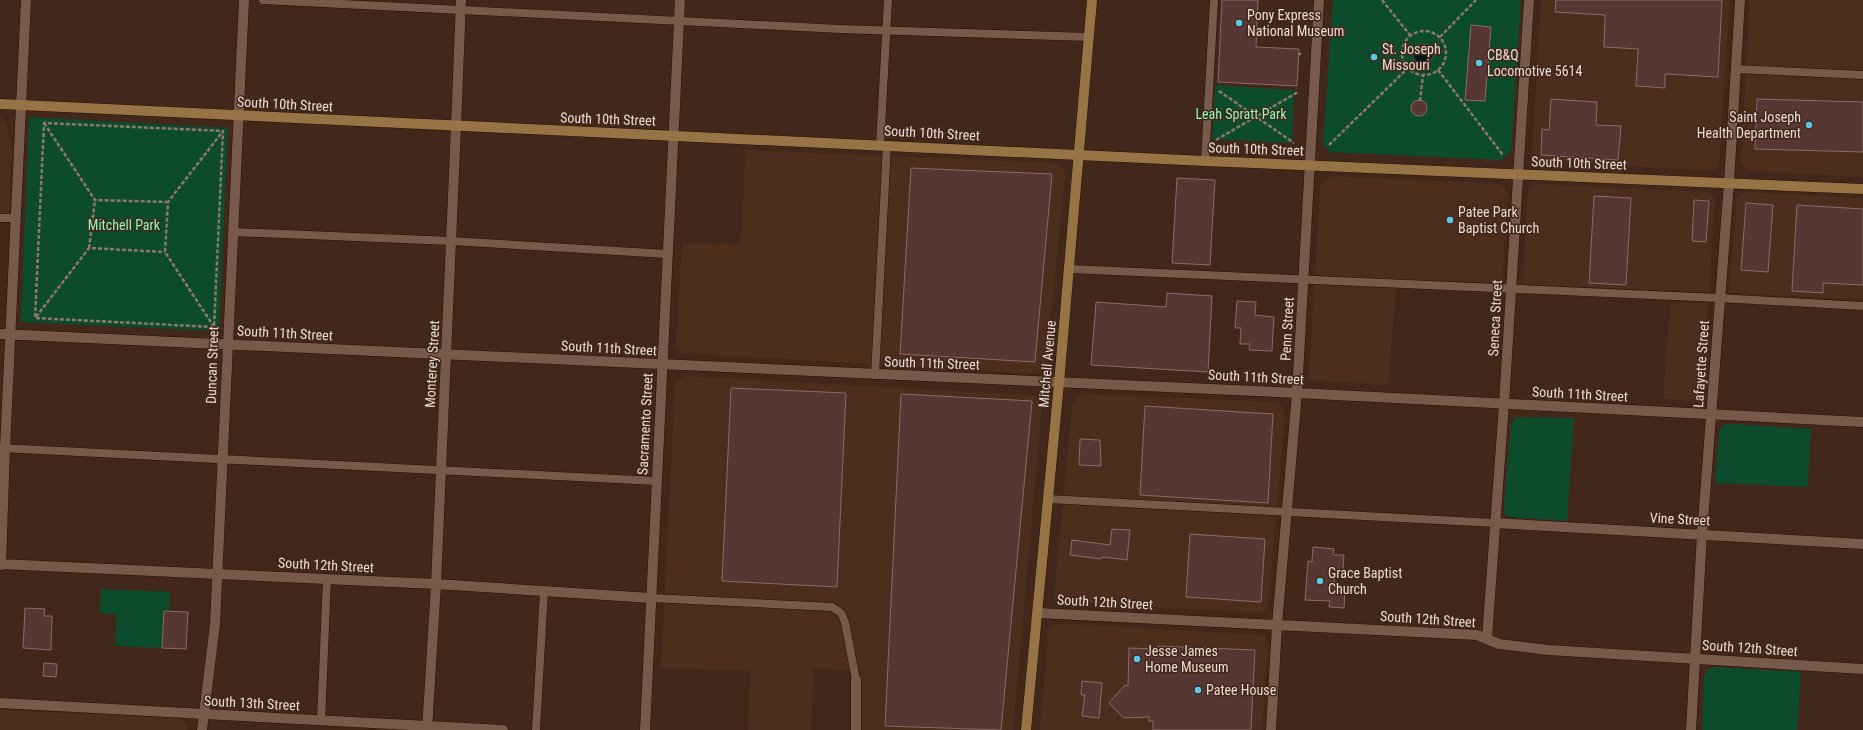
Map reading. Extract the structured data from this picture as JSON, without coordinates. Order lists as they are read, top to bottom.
{
  "streets": {
    "main road": ["South 10th Street", "Mitchell Avenue"],
    "street": [
      "Seneca Street",
      "Penn Street",
      "South 11th Street",
      "Monterey Street",
      "Lafayette Street",
      "Duncan Street",
      "Sacramento Street",
      "Vine Street",
      "South 12th Street",
      "South 13th Street"
    ]
  },
  "crossings": [
    ["South 10th Street", "Seneca Street"],
    ["South 10th Street", "Penn Street"],
    ["South 10th Street", "Monterey Street"],
    ["South 10th Street", "Mitchell Avenue"],
    ["South 10th Street", "Lafayette Street"],
    ["South 10th Street", "Duncan Street"],
    ["South 10th Street", "Sacramento Street"],
    ["Seneca Street", "South 11th Street"],
    ["Seneca Street", "Vine Street"],
    ["Seneca Street", "South 12th Street"],
    ["Penn Street", "South 11th Street"],
    ["Penn Street", "South 12th Street"],
    ["South 11th Street", "Monterey Street"],
    ["South 11th Street", "Mitchell Avenue"],
    ["South 11th Street", "Lafayette Street"],
    ["South 11th Street", "Duncan Street"],
    ["South 11th Street", "Sacramento Street"],
    ["Monterey Street", "South 12th Street"],
    ["Monterey Street", "South 13th Street"],
    ["Mitchell Avenue", "South 12th Street"],
    ["Lafayette Street", "Vine Street"],
    ["Lafayette Street", "South 12th Street"],
    ["Duncan Street", "South 12th Street"],
    ["Duncan Street", "South 13th Street"],
    ["Sacramento Street", "South 12th Street"]
  ],
  "parks": ["Leah Spratt Park", "Mitchell Park"],
  "places": [
    "Pony Express National Museum",
    "St. Joseph Missouri",
    "CB&Q Locomotive 5614",
    "Saint Joseph Health Department",
    "Patee Park Baptist Church",
    "Grace Baptist Church",
    "Jesse James Home Museum",
    "Patee House"
  ]
}
